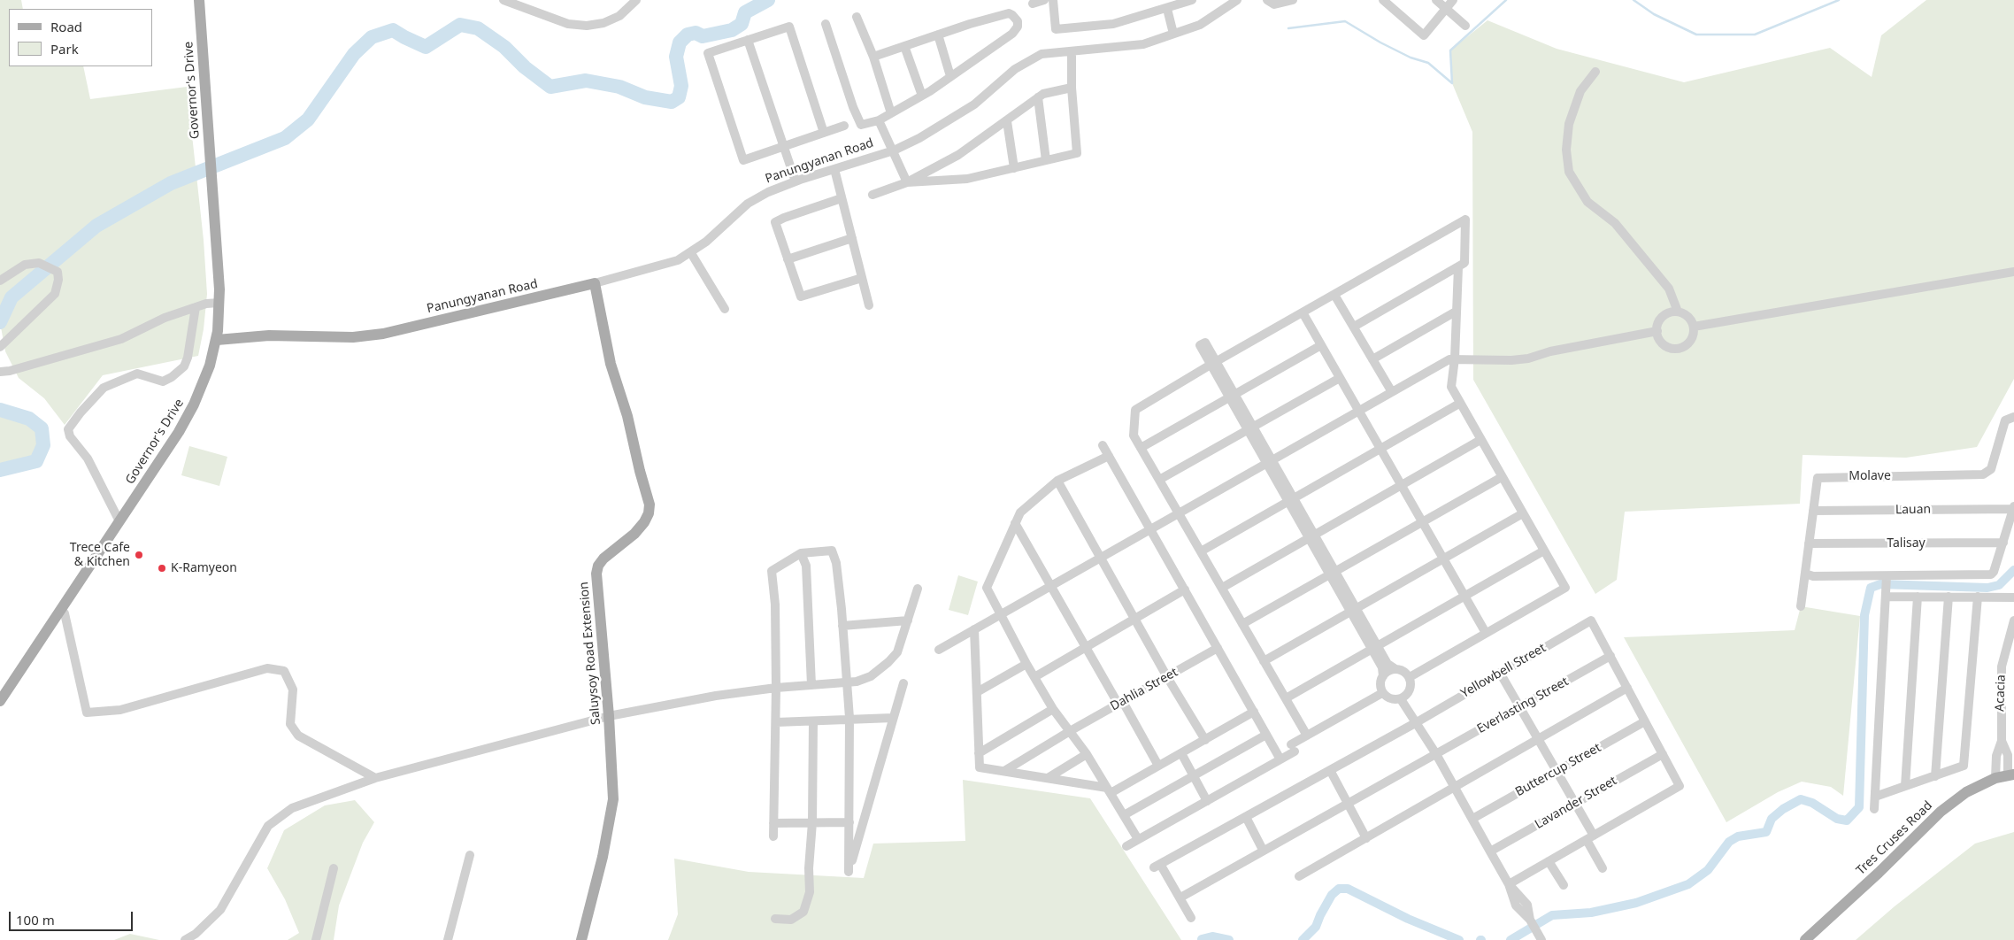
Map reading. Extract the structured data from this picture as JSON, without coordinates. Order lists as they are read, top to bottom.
{
  "streets": {
    "main road": [
      "Governor's Drive",
      "Panungyanan Road",
      "Saluysoy Road Extension",
      "Tres Cruses Road"
    ],
    "street": [
      "Molave",
      "Lauan",
      "Talisay",
      "Yellowbell Street",
      "Dahlia Street",
      "Acacia",
      "Everlasting Street",
      "Buttercup Street",
      "Lavander Street"
    ]
  },
  "crossings": [
    ["Governor's Drive", "Panungyanan Road"],
    ["Panungyanan Road", "Saluysoy Road Extension"],
    ["Molave", "Lauan"],
    ["Molave", "Talisay"],
    ["Yellowbell Street", "Everlasting Street"],
    ["Acacia", "Tres Cruses Road"]
  ],
  "places": ["Trece Cafe & Kitchen", "K-Ramyeon"],
  "legend": ["Road", "Park"],
  "scale_bar": "100 m"
}
